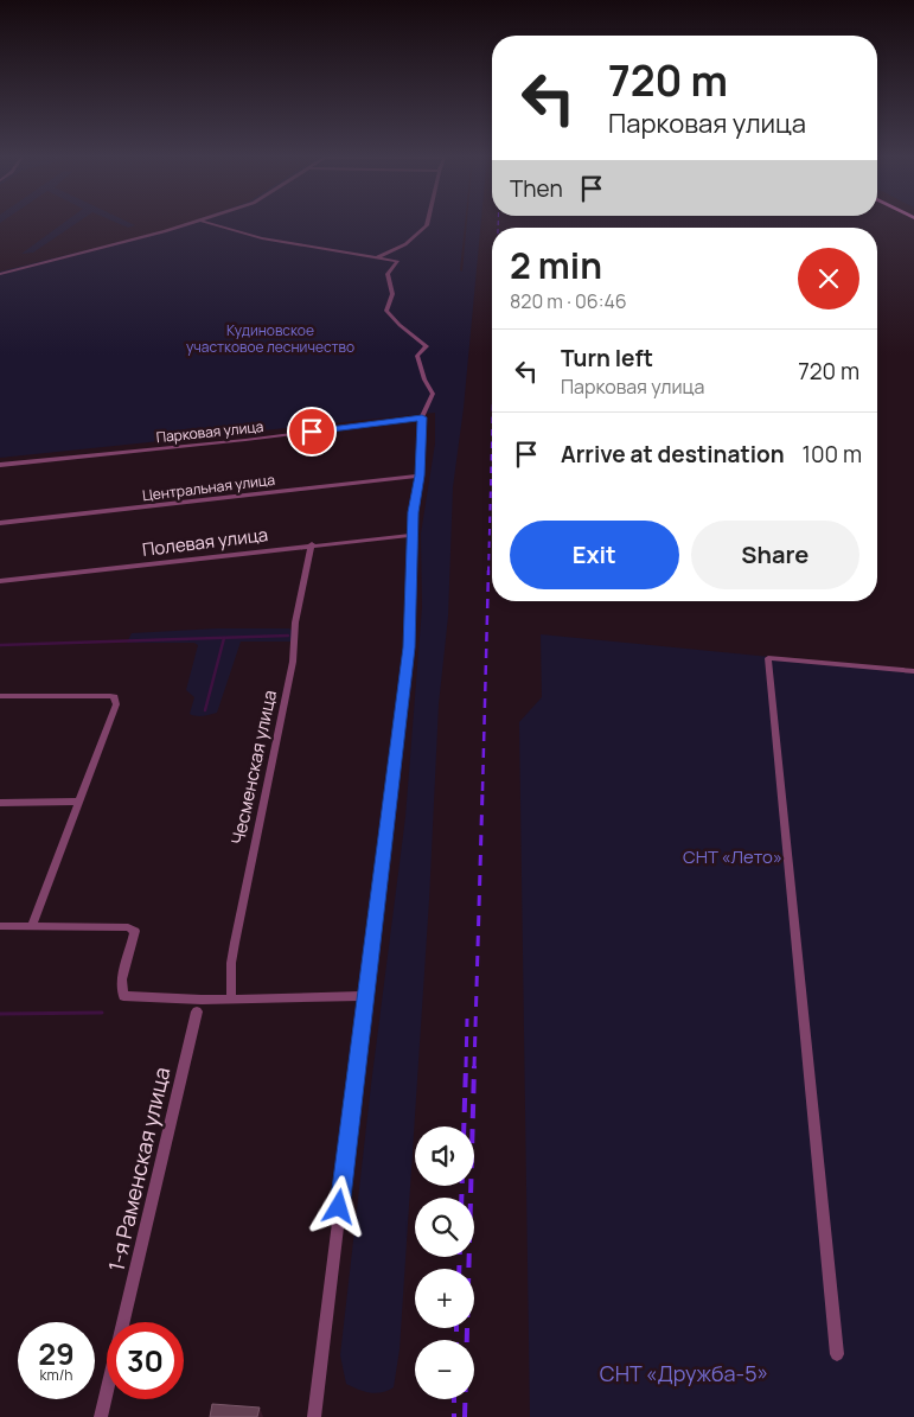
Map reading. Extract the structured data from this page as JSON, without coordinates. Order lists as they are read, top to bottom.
{
  "streets": {
    "street": [
      "Парковая улица",
      "Центральная улица",
      "Полевая улица",
      "Чесменская улица",
      "1-я Раменская улица"
    ]
  },
  "crossings": [
    ["Полевая улица", "Чесменская улица"]
  ],
  "parks": ["Кудиновское участковое лесничество", "СНТ «Лето»", "СНТ «Дружба-5»"],
  "page": {
    "turn": ["720 m", "Парковая улица"],
    "then": "Then",
    "heading": ["2 min", "820 m · 06:46"],
    "list": [
      {
        "name": "Turn left",
        "note": "Парковая улица",
        "value": "720 m"
      },
      {
        "name": "Arrive at destination",
        "value": "100 m"
      }
    ],
    "buttons": ["Exit", "Share"],
    "map_buttons": ["+", "−"],
    "speed": "29 km/h",
    "limit": "30"
  }
}
